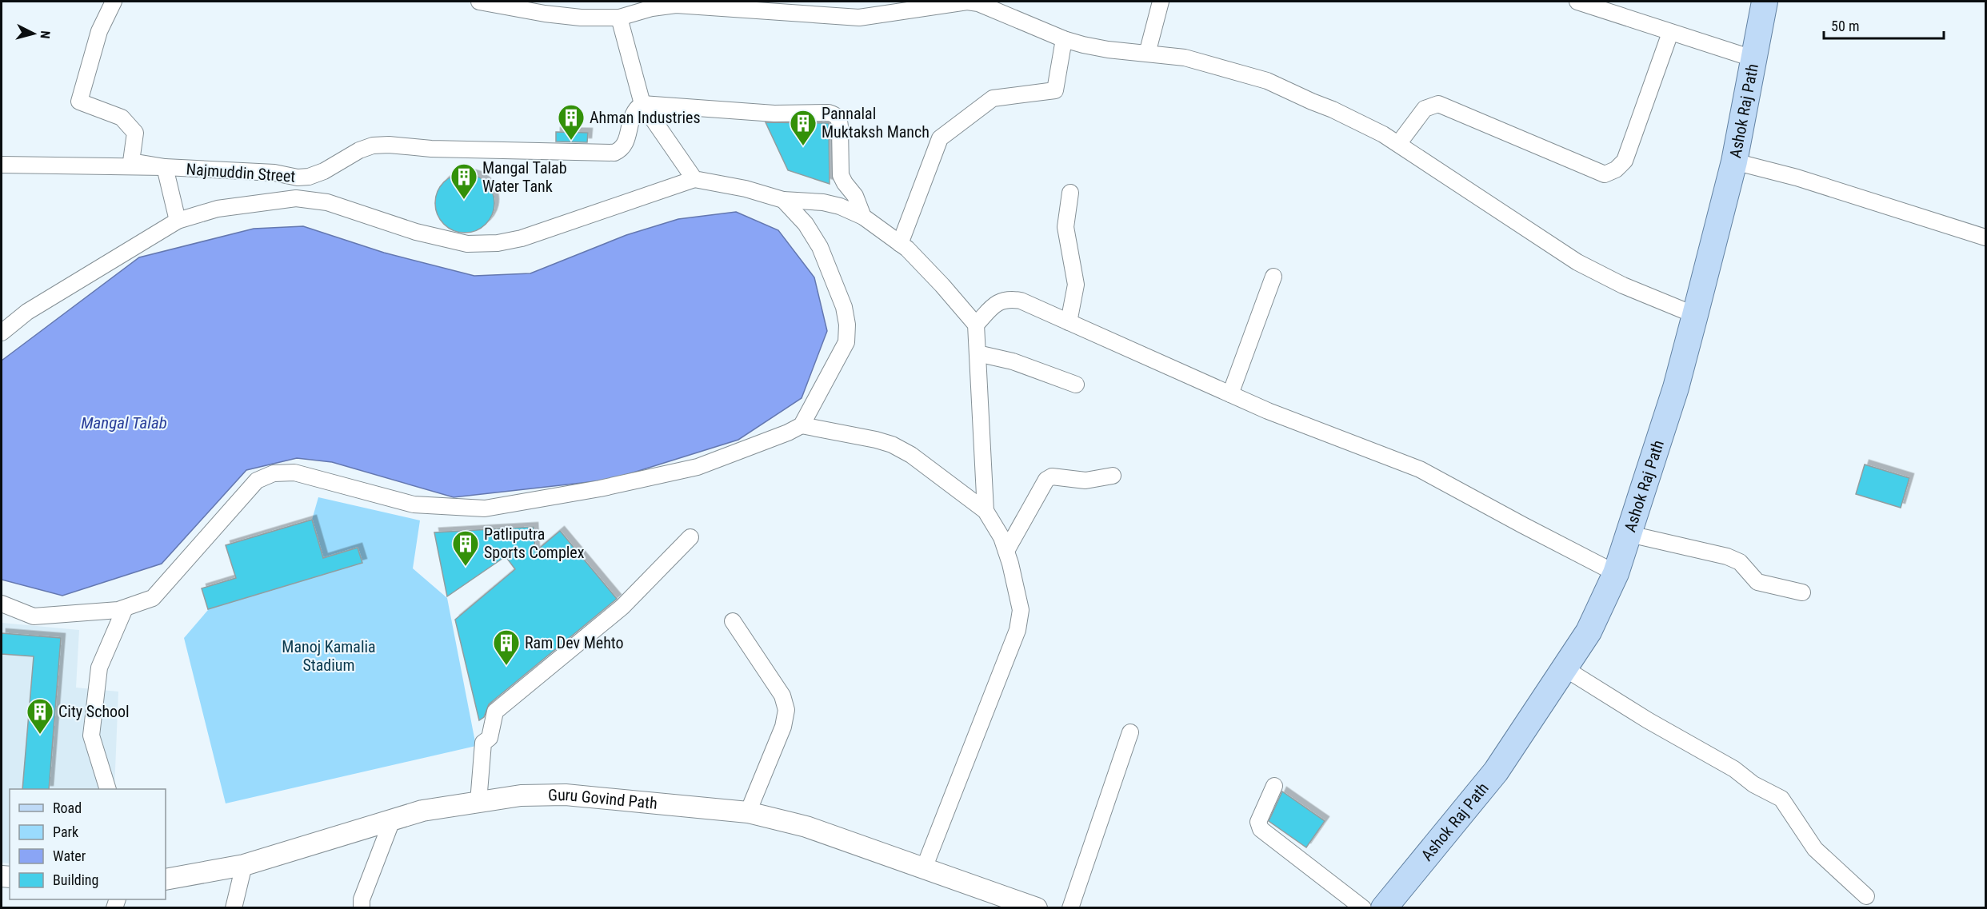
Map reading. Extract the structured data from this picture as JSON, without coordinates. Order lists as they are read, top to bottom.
{
  "streets": {
    "main road": ["Ashok Raj Path"],
    "street": ["Najmuddin Street", "Guru Govind Path"]
  },
  "water": ["Mangal Talab"],
  "parks": ["Manoj Kamalia Stadium"],
  "places": {
    "building": [
      "Ahman Industries",
      "Pannalal Muktaksh Manch",
      "Mangal Talab Water Tank",
      "Patliputra Sports Complex",
      "Ram Dev Mehto",
      "City School"
    ]
  },
  "legend": [
    "Road",
    "Park",
    "Water",
    "Building"
  ],
  "scale_bar": "50 m",
  "north": "right"
}
